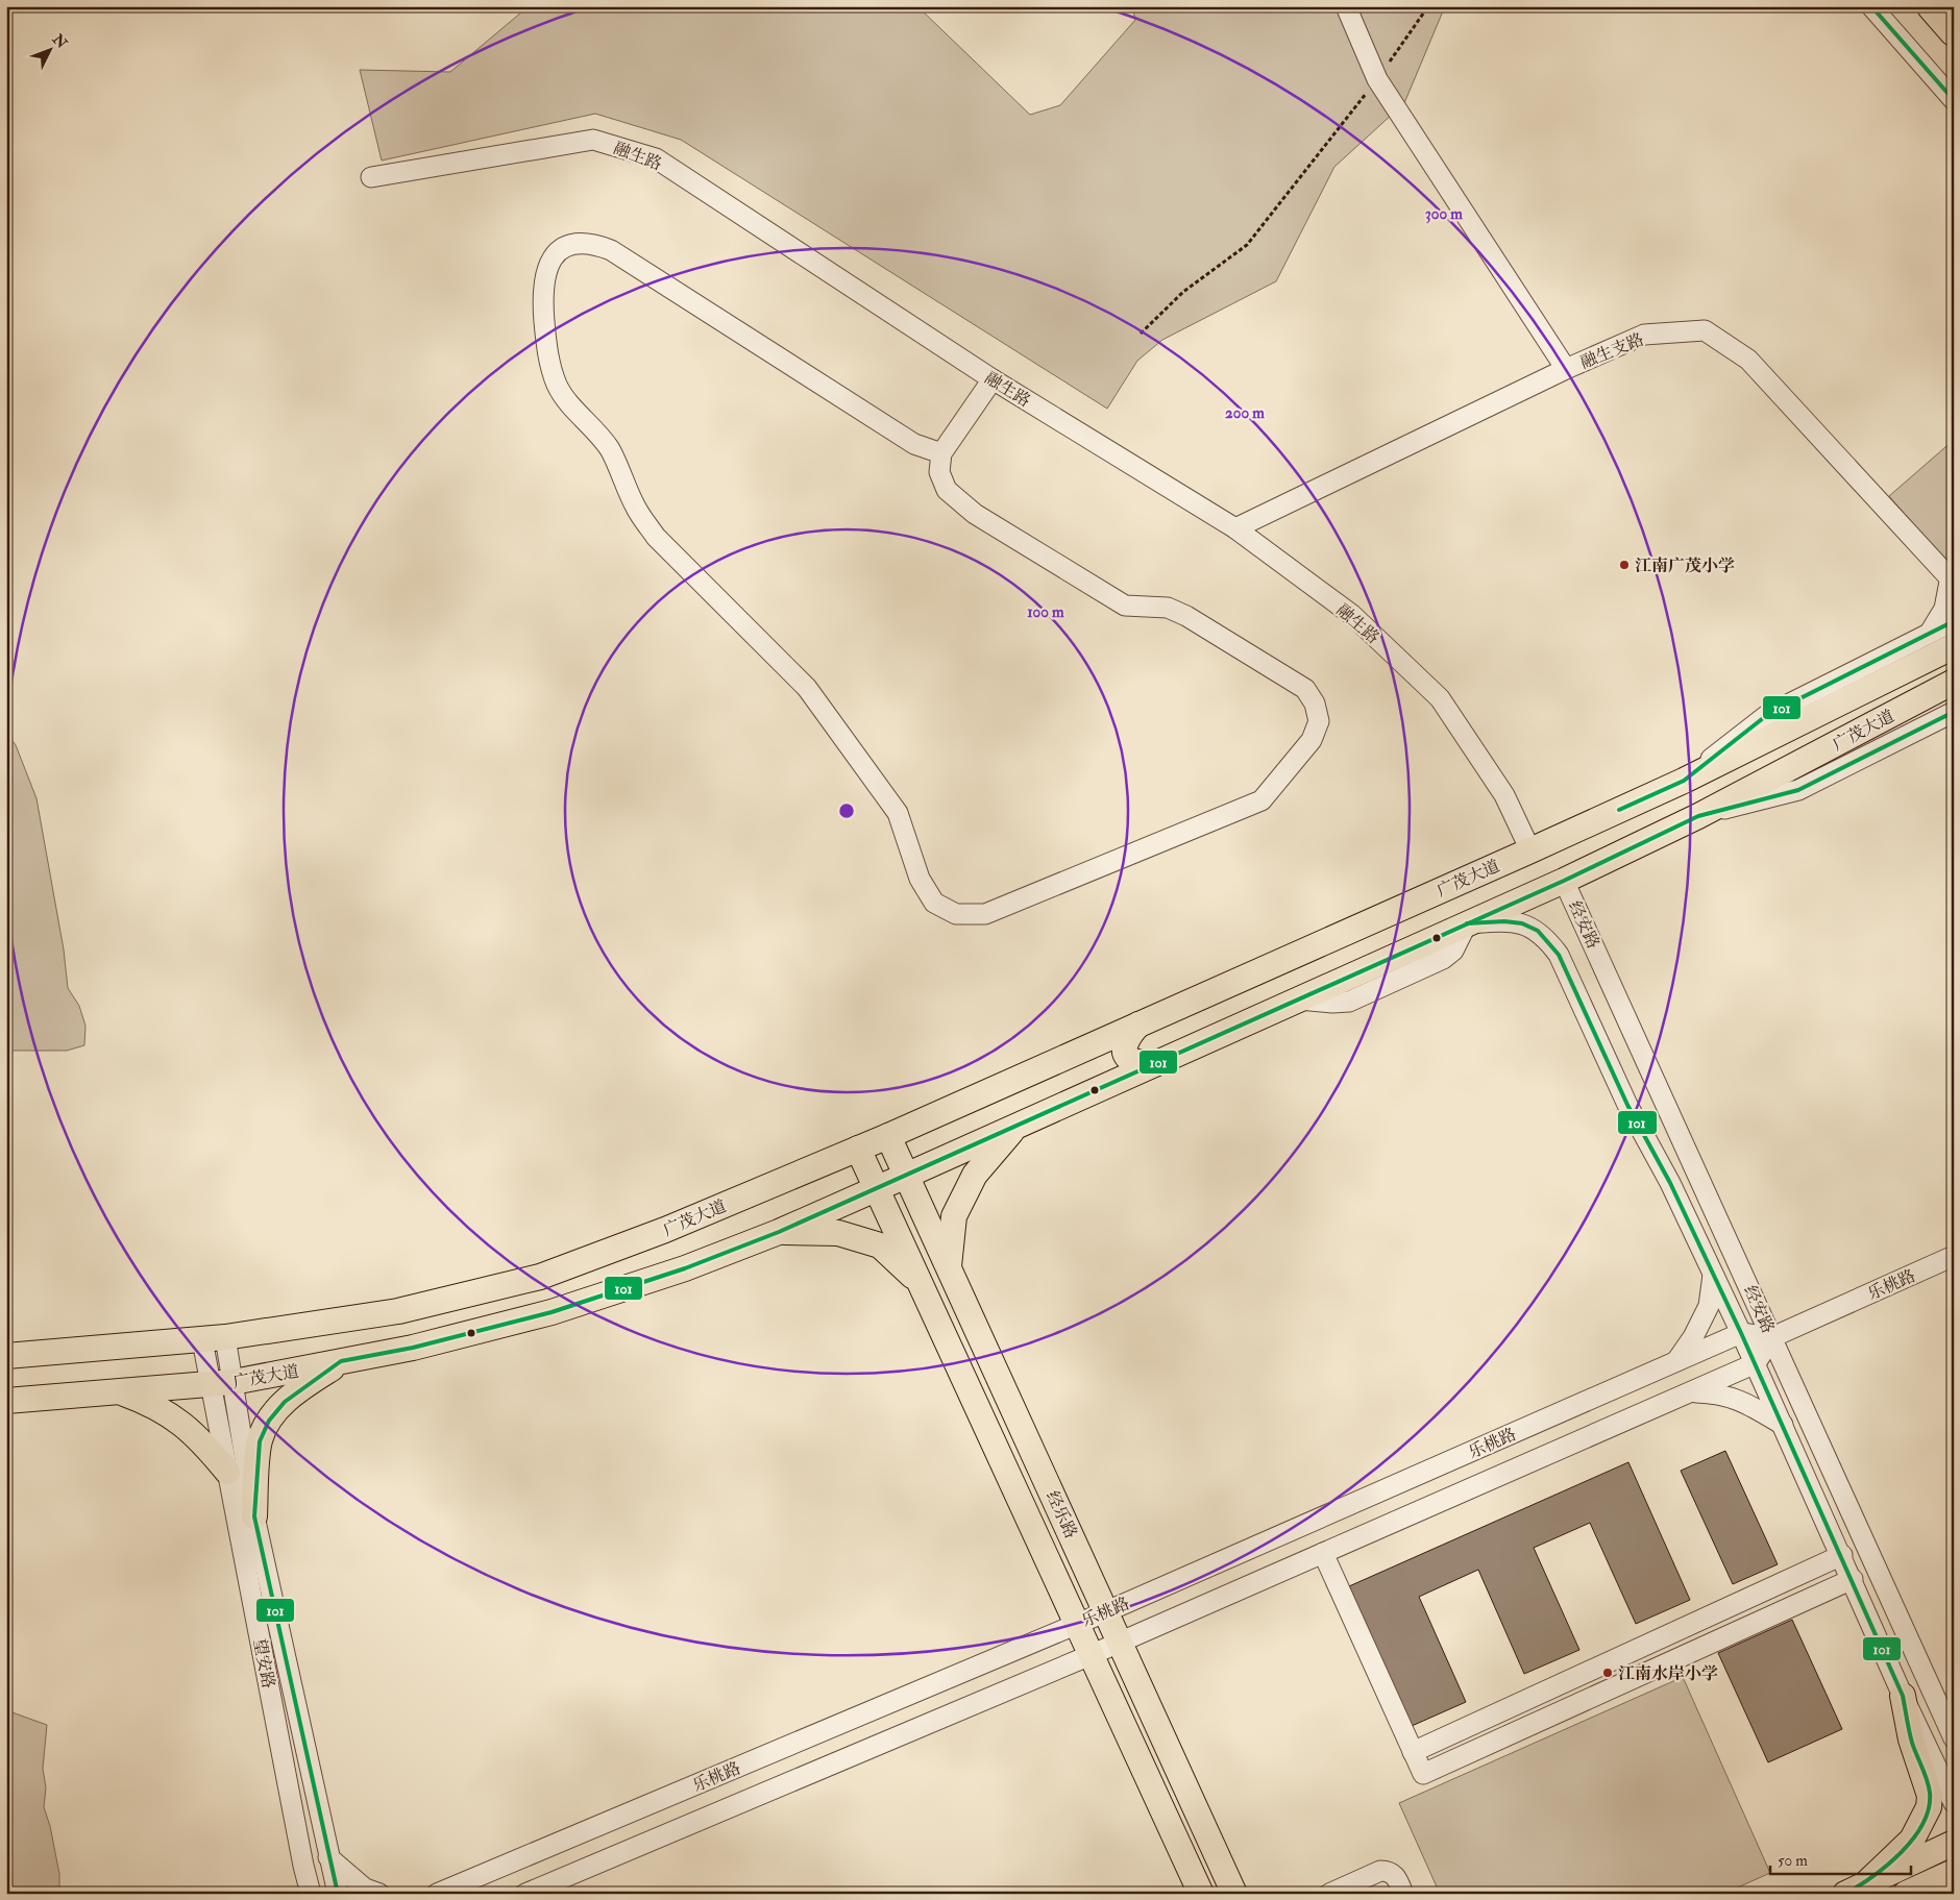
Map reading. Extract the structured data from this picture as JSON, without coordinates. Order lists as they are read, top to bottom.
{
  "streets": {
    "main road": ["广茂大道", "经乐路"],
    "street": [
      "融生路",
      "融生支路",
      "经安路",
      "乐桃路",
      "望安路"
    ]
  },
  "crossings": [
    ["融生路", "融生支路"],
    ["融生路", "广茂大道"],
    ["广茂大道", "经安路"],
    ["广茂大道", "经乐路"],
    ["广茂大道", "望安路"],
    ["经安路", "乐桃路"],
    ["乐桃路", "经乐路"]
  ],
  "places": ["江南广茂小学", "江南水岸小学"],
  "lines": ["transit line 101"],
  "scale_bar": "50 m",
  "north": "top right",
  "rings": ["300 m", "200 m", "100 m"]
}
